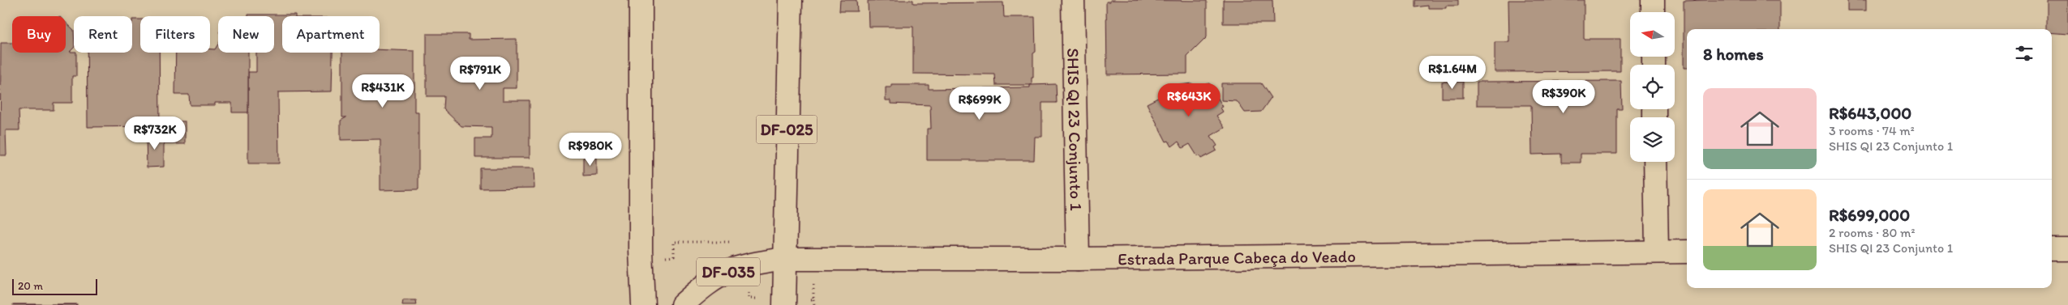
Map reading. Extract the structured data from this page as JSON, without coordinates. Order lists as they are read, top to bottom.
{
  "streets": {
    "main road": [
      "DF-025",
      "SHIS QI 23 Conjunto 1",
      "Estrada Parque Cabeça do Veado",
      "DF-035"
    ]
  },
  "crossings": [
    ["DF-025", "Estrada Parque Cabeça do Veado"],
    ["DF-025", "DF-035"],
    ["SHIS QI 23 Conjunto 1", "Estrada Parque Cabeça do Veado"],
    ["Estrada Parque Cabeça do Veado", "DF-035"]
  ],
  "scale_bar": "20 m",
  "north": "left",
  "page": {
    "chip": [
      "Buy",
      "Rent",
      "Filters",
      "New",
      "Apartment"
    ],
    "heading": "8 homes",
    "price": [
      "R$1.64M",
      "R$791K",
      "R$431K",
      "R$390K",
      "R$643K",
      "R$699K",
      "R$732K",
      "R$980K"
    ],
    "list": [
      {
        "name": "R$643,000",
        "note": "3 rooms · 74 m² · SHIS QI 23 Conjunto 1"
      },
      {
        "name": "R$699,000",
        "note": "2 rooms · 80 m² · SHIS QI 23 Conjunto 1"
      }
    ],
    "scale": "20 m"
  }
}
